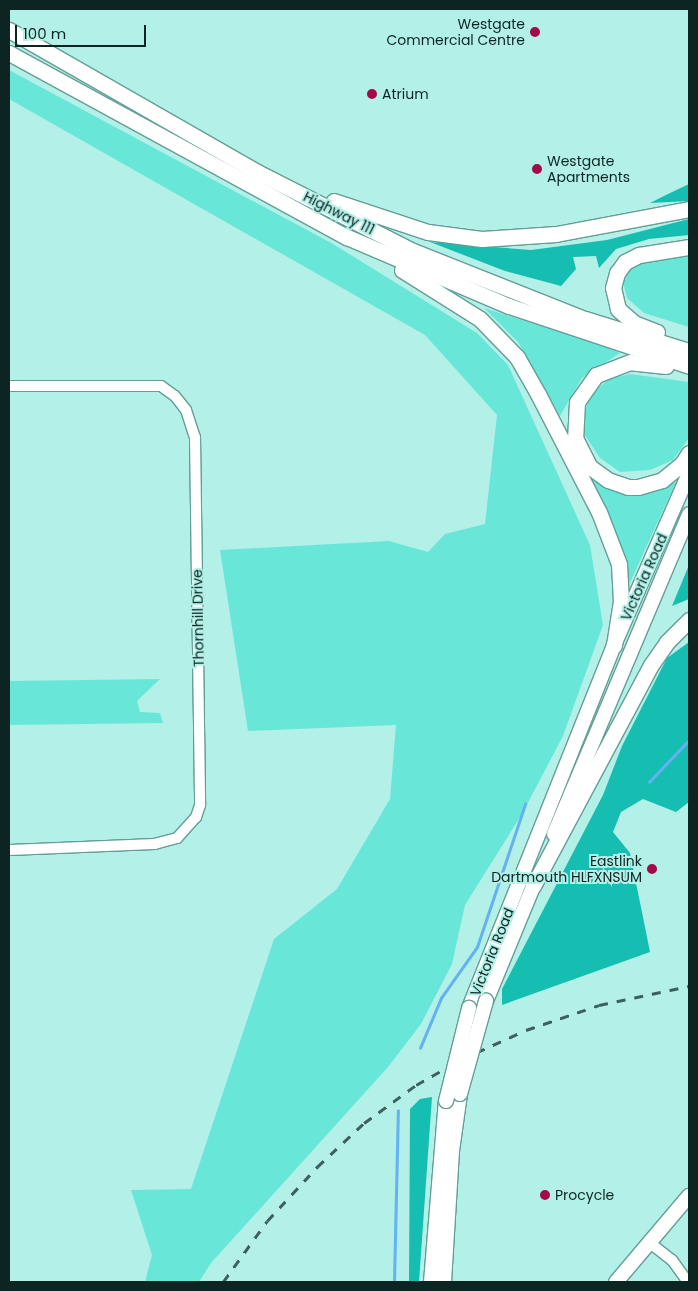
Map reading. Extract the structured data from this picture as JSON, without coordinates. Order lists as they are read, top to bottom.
{
  "streets": {
    "highway": ["Highway 111"],
    "main road": ["Victoria Road"],
    "street": ["Thornhill Drive"]
  },
  "places": [
    "Westgate Commercial Centre",
    "Atrium",
    "Westgate Apartments",
    "Eastlink Dartmouth HLFXNSUM",
    "Procycle"
  ],
  "scale_bar": "100 m"
}
